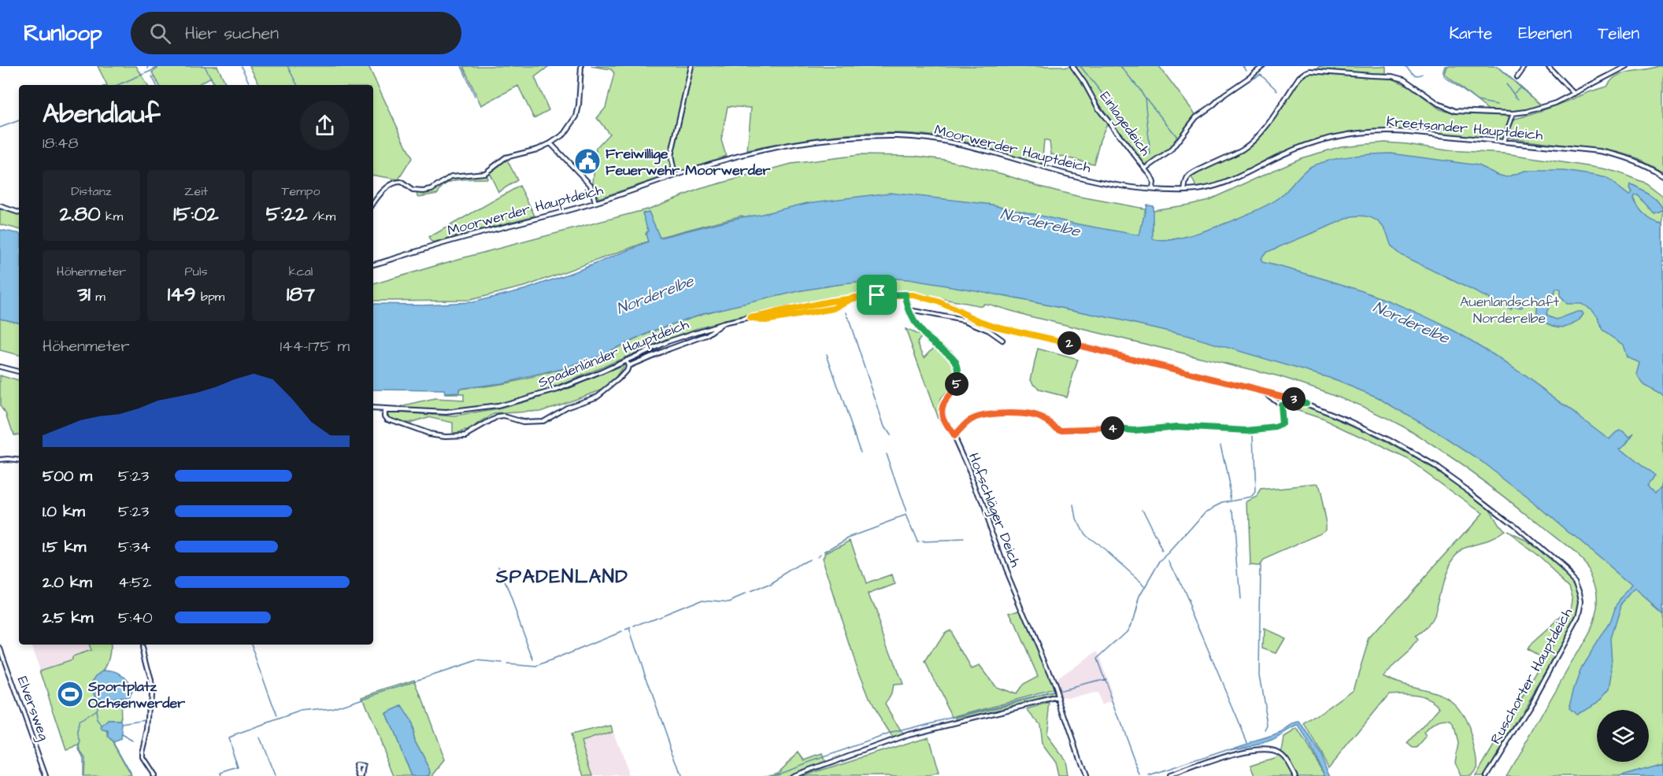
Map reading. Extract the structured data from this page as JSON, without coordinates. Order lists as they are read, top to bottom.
{
  "streets": {
    "street": [
      "Einlagedeich",
      "Kreetsander Hauptdeich",
      "Moorwerder Hauptdeich",
      "Spadenländer Hauptdeich",
      "Hofschläger Deich",
      "Ruschorter Hauptdeich",
      "Elversweg"
    ]
  },
  "crossings": [
    ["Einlagedeich", "Moorwerder Hauptdeich"],
    ["Kreetsander Hauptdeich", "Moorwerder Hauptdeich"],
    ["Spadenländer Hauptdeich", "Hofschläger Deich"],
    ["Spadenländer Hauptdeich", "Ruschorter Hauptdeich"],
    ["Hofschläger Deich", "Ruschorter Hauptdeich"]
  ],
  "districts": ["SPADENLAND"],
  "water": ["Norderelbe"],
  "parks": ["Auenlandschaft Norderelbe"],
  "places": {
    "public building": ["Freiwillige Feuerwehr Moorwerder"],
    "sports": ["Sportplatz Ochsenwerder"]
  },
  "page": {
    "header": "Runloop",
    "search": "Hier suchen",
    "nav": ["Karte", "Ebenen", "Teilen"],
    "heading": ["Abendlauf", "18:48"],
    "stats": [
      ["Distanz", "2.80 km"],
      ["Zeit", "15:02"],
      ["Tempo", "5:22 /km"],
      ["Höhenmeter", "31 m"],
      ["Puls", "149 bpm"],
      ["kcal", "187"]
    ],
    "chart": ["Höhenmeter", "144–175 m"],
    "pins": [
      "2",
      "5",
      "3",
      "4"
    ],
    "list": [
      {
        "name": "500 m",
        "note": "5:23"
      },
      {
        "name": "1.0 km",
        "note": "5:23"
      },
      {
        "name": "1.5 km",
        "note": "5:34"
      },
      {
        "name": "2.0 km",
        "note": "4:52"
      },
      {
        "name": "2.5 km",
        "note": "5:40"
      }
    ]
  }
}
